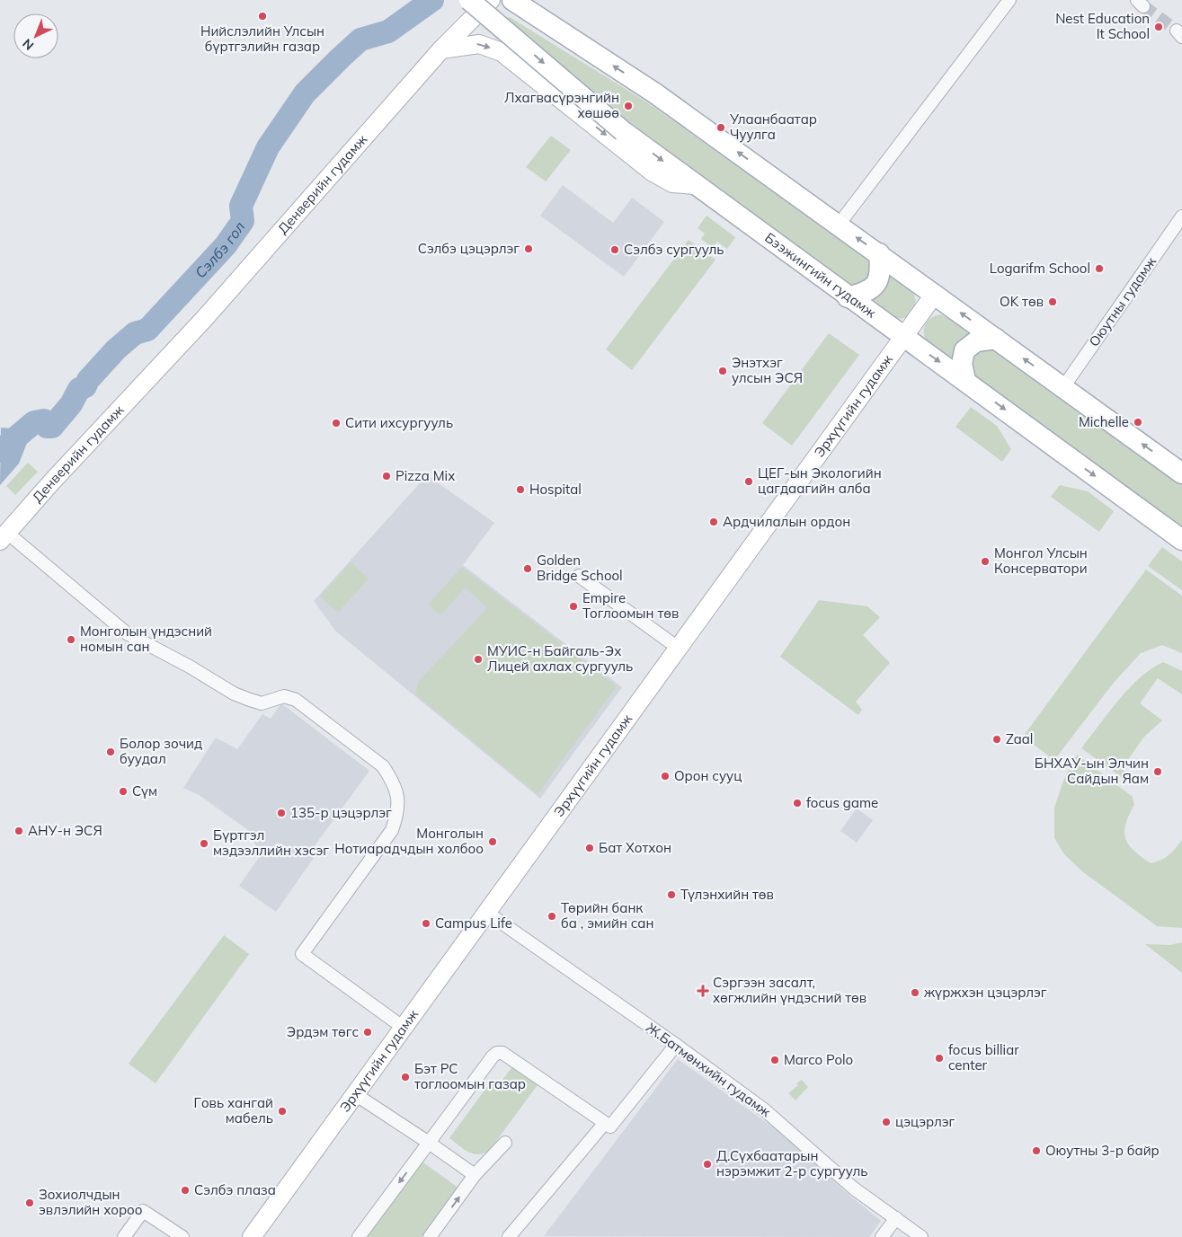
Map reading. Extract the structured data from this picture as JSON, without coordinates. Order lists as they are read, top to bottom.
{
  "streets": {
    "main road": ["Денверийн гудамж", "Бээжингийн гудамж", "Эрхүүгийн гудамж"],
    "street": ["Оюутны гудамж", "Ж.Батмөнхийн гудамж"]
  },
  "crossings": [
    ["Бээжингийн гудамж", "Эрхүүгийн гудамж"],
    ["Эрхүүгийн гудамж", "Ж.Батмөнхийн гудамж"]
  ],
  "water": ["Сэлбэ гол"],
  "places": {
    "other": [
      "Нийслэлийн Улсын бүртгэлийн газар",
      "Nest Education It School",
      "Лхагвасүрэнгийн хөшөө",
      "Улаанбаатар Чуулга",
      "Сэлбэ цэцэрлэг",
      "Сэлбэ сургууль",
      "Logarifm School",
      "OK төв",
      "Энэтхэг улсын ЭСЯ",
      "Michelle",
      "Сити ихсургууль",
      "Pizza Mix",
      "ЦЕГ-ын Экологийн цагдаагийн алба",
      "Hospital",
      "Ардчилалын ордон",
      "Монгол Улсын Консерватори",
      "Golden Bridge School",
      "Empire Тоглоомын төв",
      "Монголын үндэсний номын сан",
      "МУИС-н Байгаль-Эх Лицей ахлах сургууль",
      "Zaal",
      "Болор зочид буудал",
      "БНХАУ-ын Элчин Сайдын Яам",
      "Орон сууц",
      "Сүм",
      "focus game",
      "135-р цэцэрлэг",
      "АНУ-н ЭСЯ",
      "Монголын Нотиарадчдын холбоо",
      "Бүртгэл мэдээллийн хэсэг",
      "Бат Хотхон",
      "Түлэнхийн төв",
      "Төрийн банк ба , эмийн сан",
      "Campus Life",
      "жүржхэн цэцэрлэг",
      "Эрдэм төгс",
      "focus billiar center",
      "Marco Polo",
      "Бэт PC тоглоомын газар",
      "Гoвь хангай мабель",
      "цэцэрлэг",
      "Оюутны 3-р байр",
      "Д.Сүхбаатарын нэрэмжит 2-р сургууль",
      "Сэлбэ плаза",
      "Зохиолчдын эвлэлийн хороо"
    ],
    "health": ["Сэргээн засалт, хөгжлийн үндэсний төв"]
  },
  "north": "bottom left"
}
